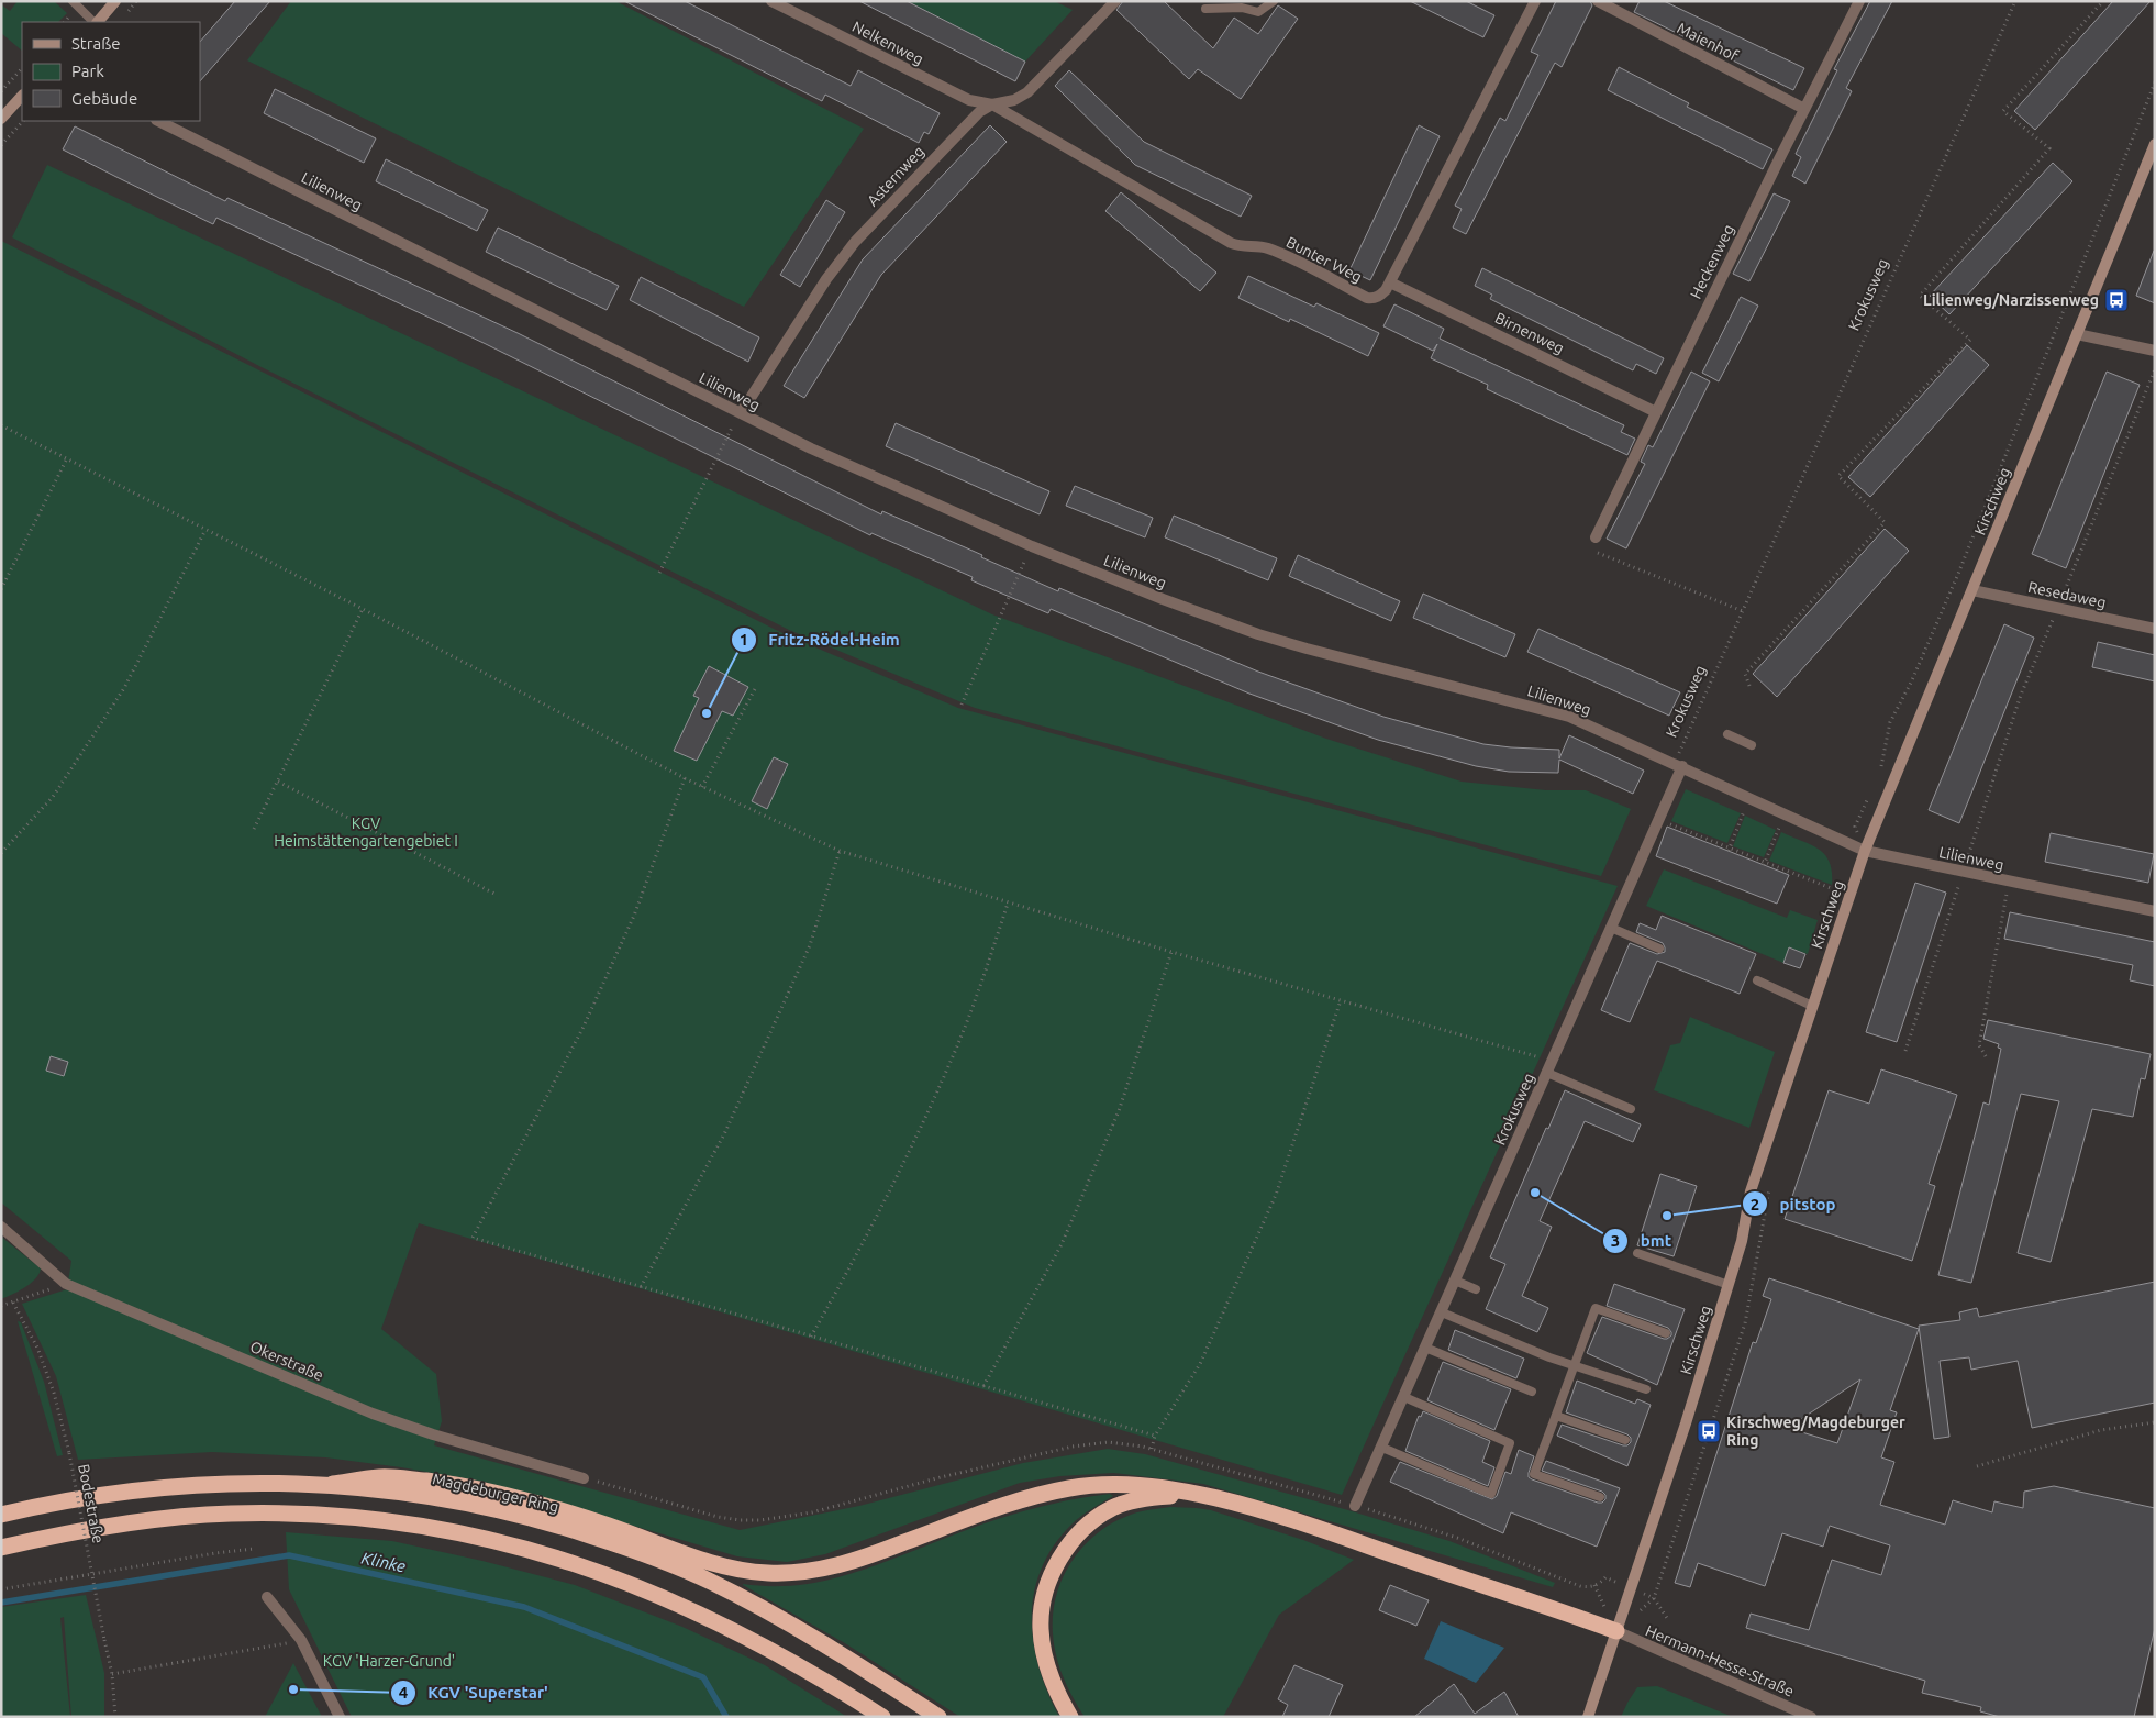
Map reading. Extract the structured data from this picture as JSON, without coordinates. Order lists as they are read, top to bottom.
{
  "streets": {
    "highway": ["Magdeburger Ring"],
    "main road": ["Kirschweg"],
    "street": [
      "Maienhof",
      "Nelkenweg",
      "Asternweg",
      "Lilienweg",
      "Bunter Weg",
      "Heckenweg",
      "Krokusweg",
      "Birnenweg",
      "Resedaweg",
      "Okerstraße",
      "Hermann-Hesse-Straße"
    ],
    "path": ["Bodestraße"]
  },
  "crossings": [
    ["Maienhof", "Heckenweg"],
    ["Nelkenweg", "Asternweg"],
    ["Nelkenweg", "Bunter Weg"],
    ["Asternweg", "Lilienweg"],
    ["Asternweg", "Bunter Weg"],
    ["Lilienweg", "Krokusweg"],
    ["Lilienweg", "Kirschweg"],
    ["Bunter Weg", "Birnenweg"],
    ["Heckenweg", "Birnenweg"],
    ["Kirschweg", "Resedaweg"],
    ["Kirschweg", "Hermann-Hesse-Straße"]
  ],
  "water": ["Klinke"],
  "parks": ["KGV Heimstättengartengebiet I", "KGV 'Harzer-Grund'"],
  "places": {
    "bus stop": ["Lilienweg/Narzissenweg", "Kirschweg/Magdeburger Ring"],
    "other": [
      "Fritz-Rödel-Heim",
      "bmt",
      "pitstop",
      "KGV 'Superstar'"
    ]
  },
  "legend": ["Straße", "Park", "Gebäude"]
}
